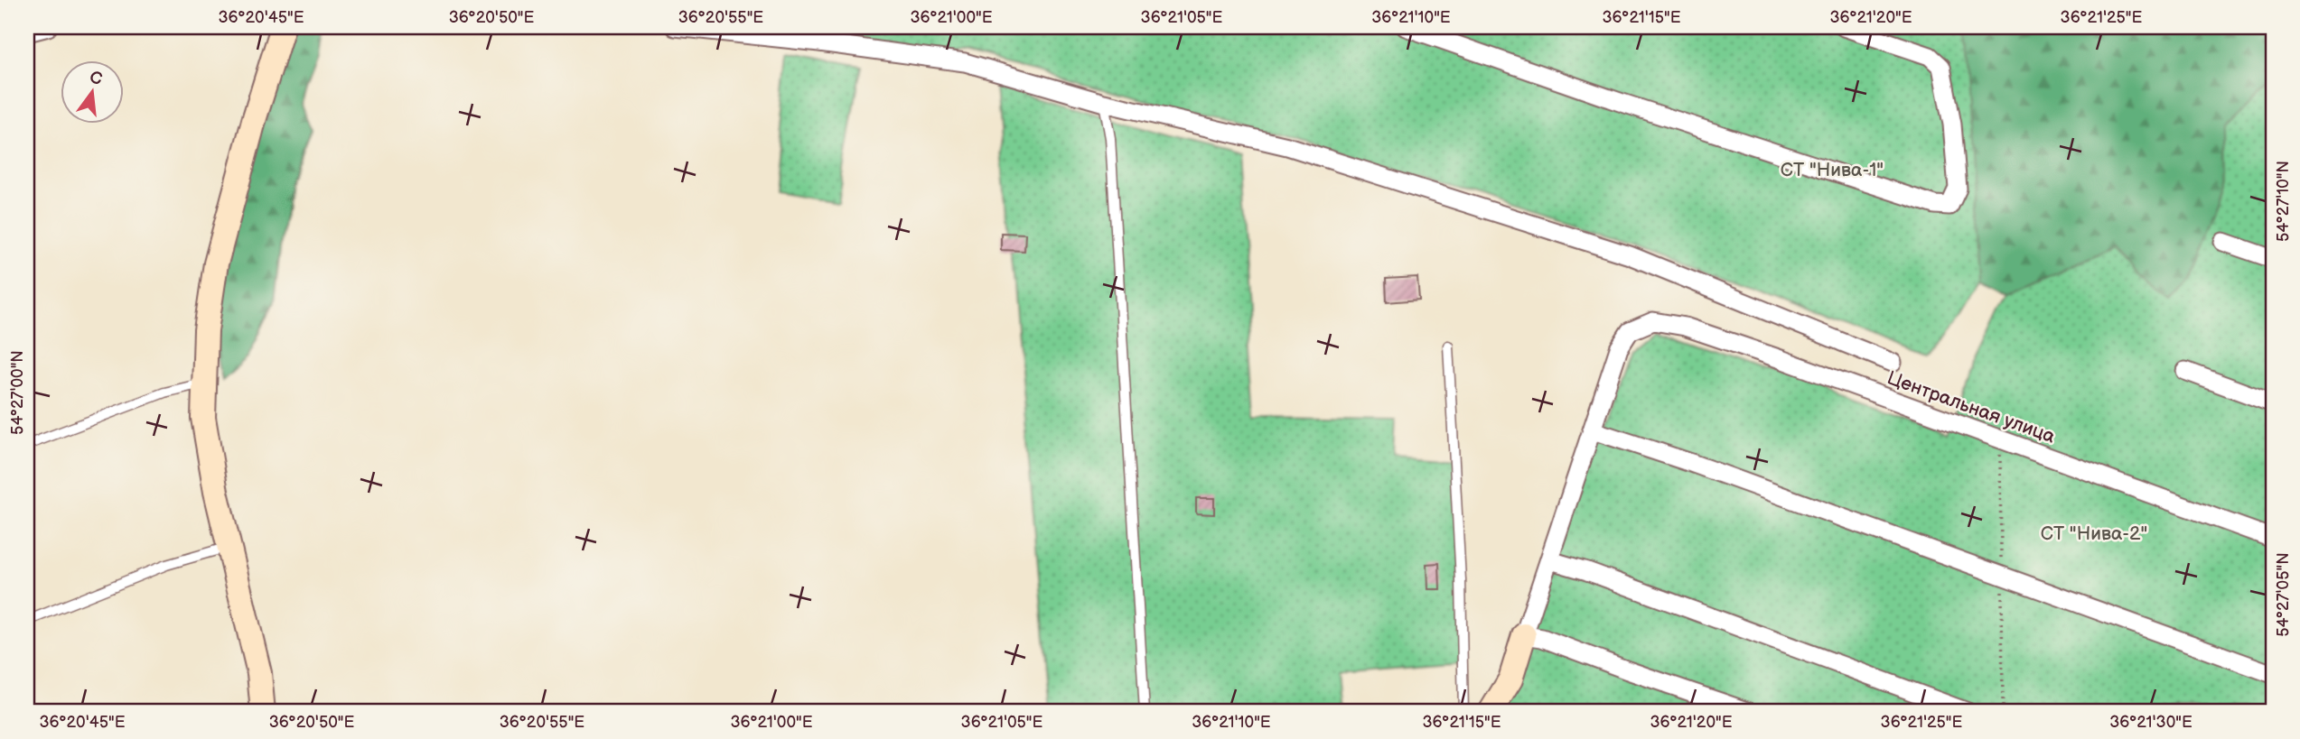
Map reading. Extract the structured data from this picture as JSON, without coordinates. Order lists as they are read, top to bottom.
{
  "streets": {
    "street": ["Центральная улица"]
  },
  "parks": ["СТ \"Нива-1\"", "СТ \"Нива-2\""],
  "north": "top",
  "coordinates": [
    "36°20'45\"E",
    "36°20'50\"E",
    "36°20'55\"E",
    "36°21'00\"E",
    "36°21'05\"E",
    "36°21'10\"E",
    "36°21'15\"E",
    "36°21'20\"E",
    "36°21'25\"E",
    "54°27'10\"N",
    "54°27'00\"N",
    "54°27'05\"N",
    "36°21'30\"E"
  ]
}
